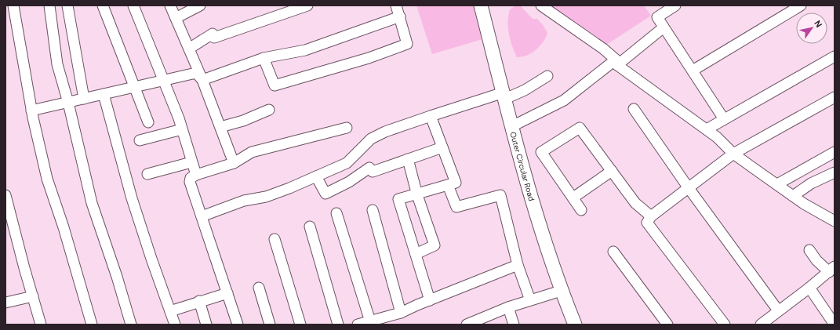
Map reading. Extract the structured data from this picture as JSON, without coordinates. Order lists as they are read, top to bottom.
{
  "streets": {
    "main road": ["Outer Circular Road"]
  },
  "north": "top right"
}
